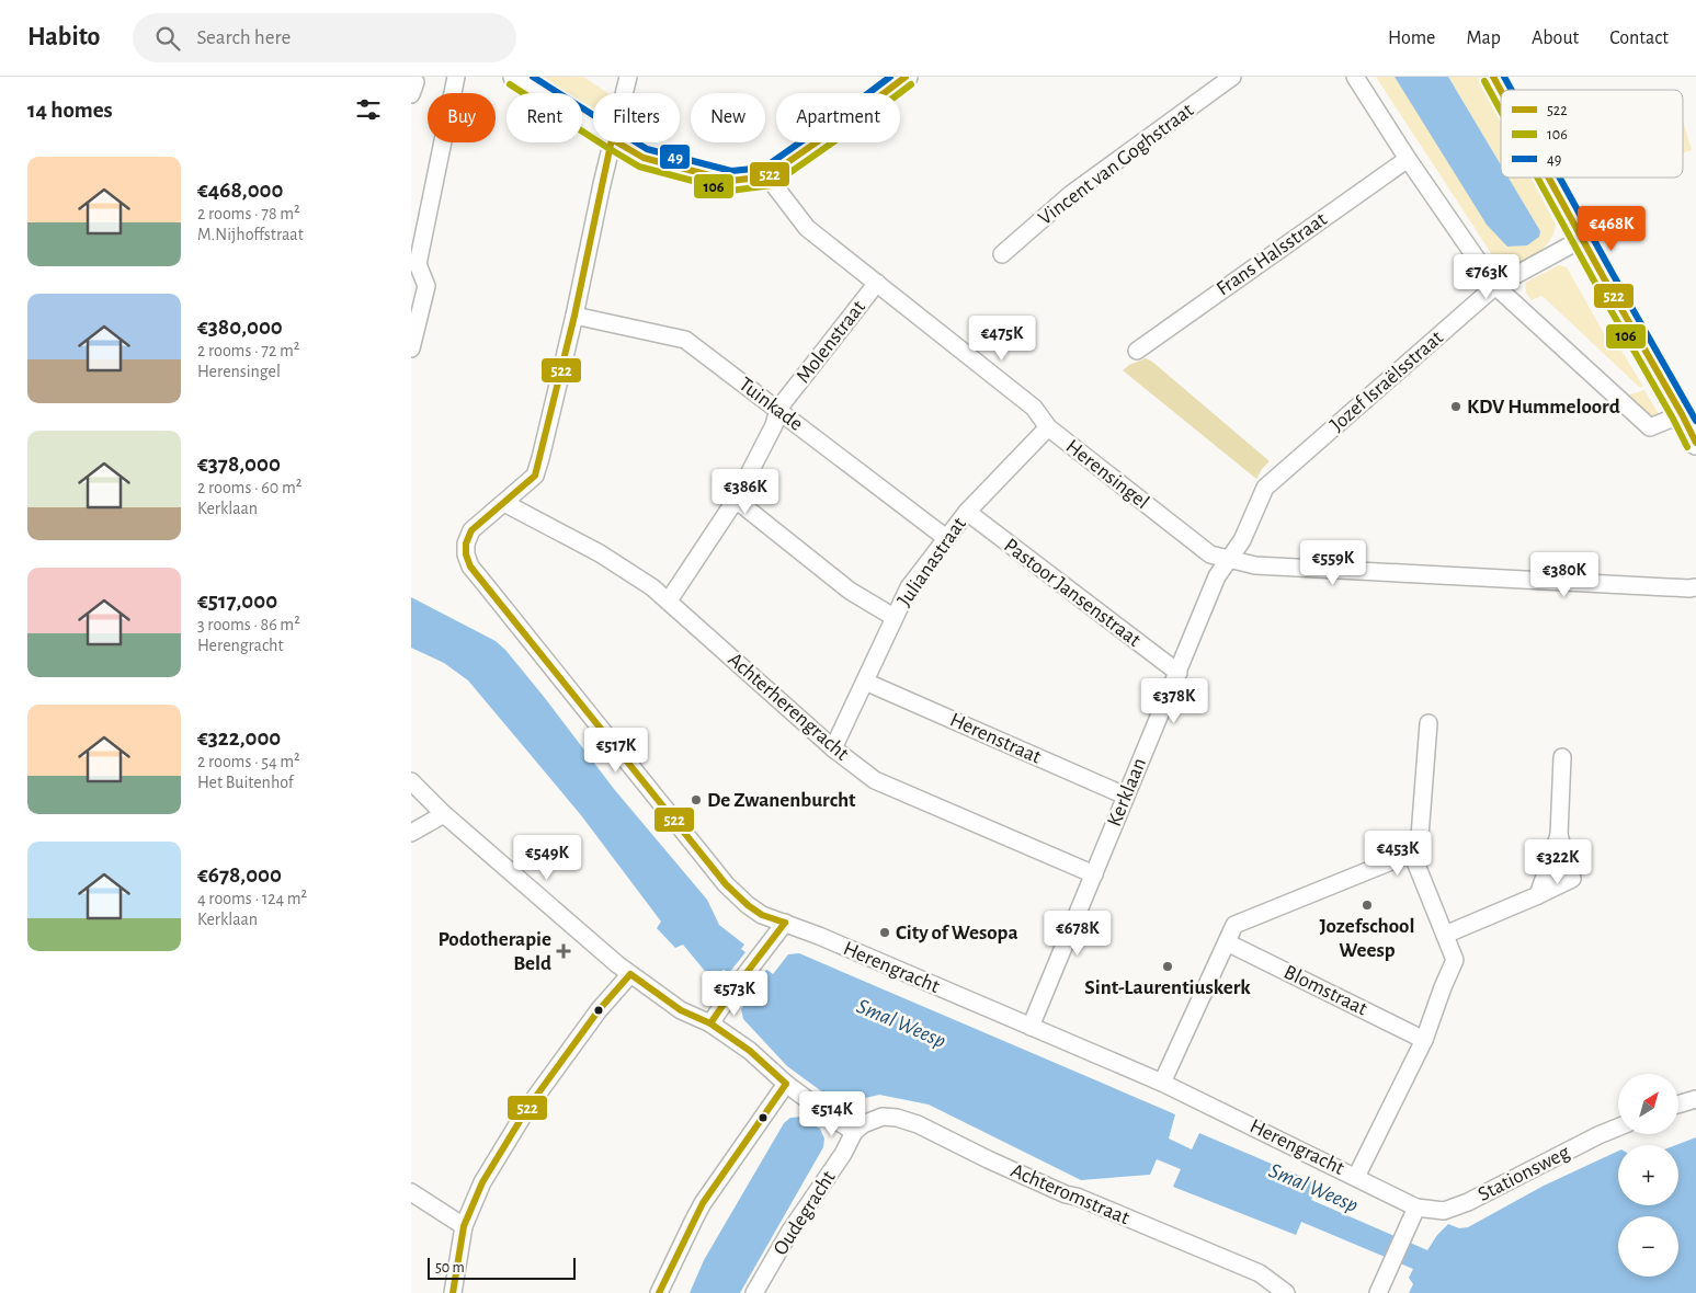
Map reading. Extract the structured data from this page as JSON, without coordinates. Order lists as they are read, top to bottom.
{
  "streets": {
    "street": [
      "Vincent van Goghstraat",
      "Frans Halsstraat",
      "Molenstraat",
      "Jozef Israëlsstraat",
      "Tuinkade",
      "Herensingel",
      "Julianastraat",
      "Pastoor Jansenstraat",
      "Achterherengracht",
      "Herenstraat",
      "Kerklaan",
      "Herengracht",
      "Blomstraat",
      "Stationsweg",
      "Achteromstraat",
      "Oudegracht"
    ]
  },
  "crossings": [
    ["Molenstraat", "Tuinkade"],
    ["Molenstraat", "Herensingel"],
    ["Molenstraat", "Achterherengracht"],
    ["Jozef Israëlsstraat", "Herensingel"],
    ["Jozef Israëlsstraat", "Kerklaan"],
    ["Tuinkade", "Julianastraat"],
    ["Tuinkade", "Herengracht"],
    ["Herensingel", "Julianastraat"],
    ["Herensingel", "Kerklaan"],
    ["Julianastraat", "Pastoor Jansenstraat"],
    ["Julianastraat", "Achterherengracht"],
    ["Julianastraat", "Herenstraat"],
    ["Pastoor Jansenstraat", "Kerklaan"],
    ["Achterherengracht", "Kerklaan"],
    ["Achterherengracht", "Herengracht"],
    ["Herenstraat", "Kerklaan"],
    ["Kerklaan", "Herengracht"],
    ["Herengracht", "Stationsweg"],
    ["Achteromstraat", "Oudegracht"]
  ],
  "water": ["Smal Weesp"],
  "places": {
    "other": [
      "KDV Hummeloord",
      "De Zwanenburcht",
      "Jozefschool Weesp",
      "City of Wesopa",
      "Sint-Laurentiuskerk"
    ],
    "health": ["Podotherapie Beld"]
  },
  "lines": ["transit line 522", "transit line 49", "transit line 106"],
  "legend": ["522", "106", "49"],
  "scale_bar": "50 m",
  "north": "top right",
  "page": {
    "header": "Habito",
    "search": "Search here",
    "nav": [
      "Home",
      "Map",
      "About",
      "Contact"
    ],
    "heading": "14 homes",
    "chip": [
      "Buy",
      "Rent",
      "Filters",
      "New",
      "Apartment"
    ],
    "list": [
      {
        "name": "€468,000",
        "note": "2 rooms · 78 m² · M.Nijhoffstraat"
      },
      {
        "name": "€380,000",
        "note": "2 rooms · 72 m² · Herensingel"
      },
      {
        "name": "€378,000",
        "note": "2 rooms · 60 m² · Kerklaan"
      },
      {
        "name": "€517,000",
        "note": "3 rooms · 86 m² · Herengracht"
      },
      {
        "name": "€322,000",
        "note": "2 rooms · 54 m² · Het Buitenhof"
      },
      {
        "name": "€678,000",
        "note": "4 rooms · 124 m² · Kerklaan"
      }
    ],
    "price": [
      "€468K",
      "€763K",
      "€475K",
      "€386K",
      "€559K",
      "€380K",
      "€378K",
      "€517K",
      "€453K",
      "€549K",
      "€322K",
      "€678K",
      "€573K",
      "€514K"
    ],
    "map_buttons": ["+", "−"],
    "scale": "50 m"
  }
}
